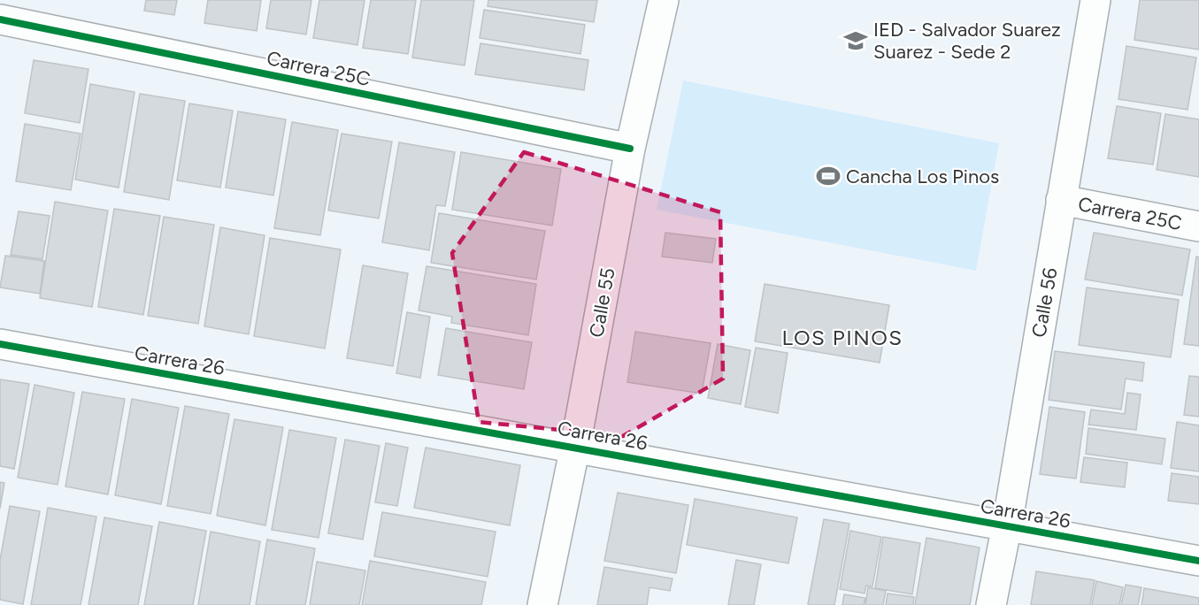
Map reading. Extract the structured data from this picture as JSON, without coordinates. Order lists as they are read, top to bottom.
{
  "streets": {
    "street": [
      "Carrera 25C",
      "Calle 55",
      "Calle 56",
      "Carrera 26"
    ]
  },
  "crossings": [
    ["Carrera 25C", "Calle 55"],
    ["Carrera 25C", "Calle 56"],
    ["Calle 55", "Carrera 26"],
    ["Calle 56", "Carrera 26"]
  ],
  "districts": ["LOS PINOS"],
  "places": {
    "school or university": ["IED - Salvador Suarez Suarez - Sede 2"],
    "sports": ["Cancha Los Pinos"]
  }
}
